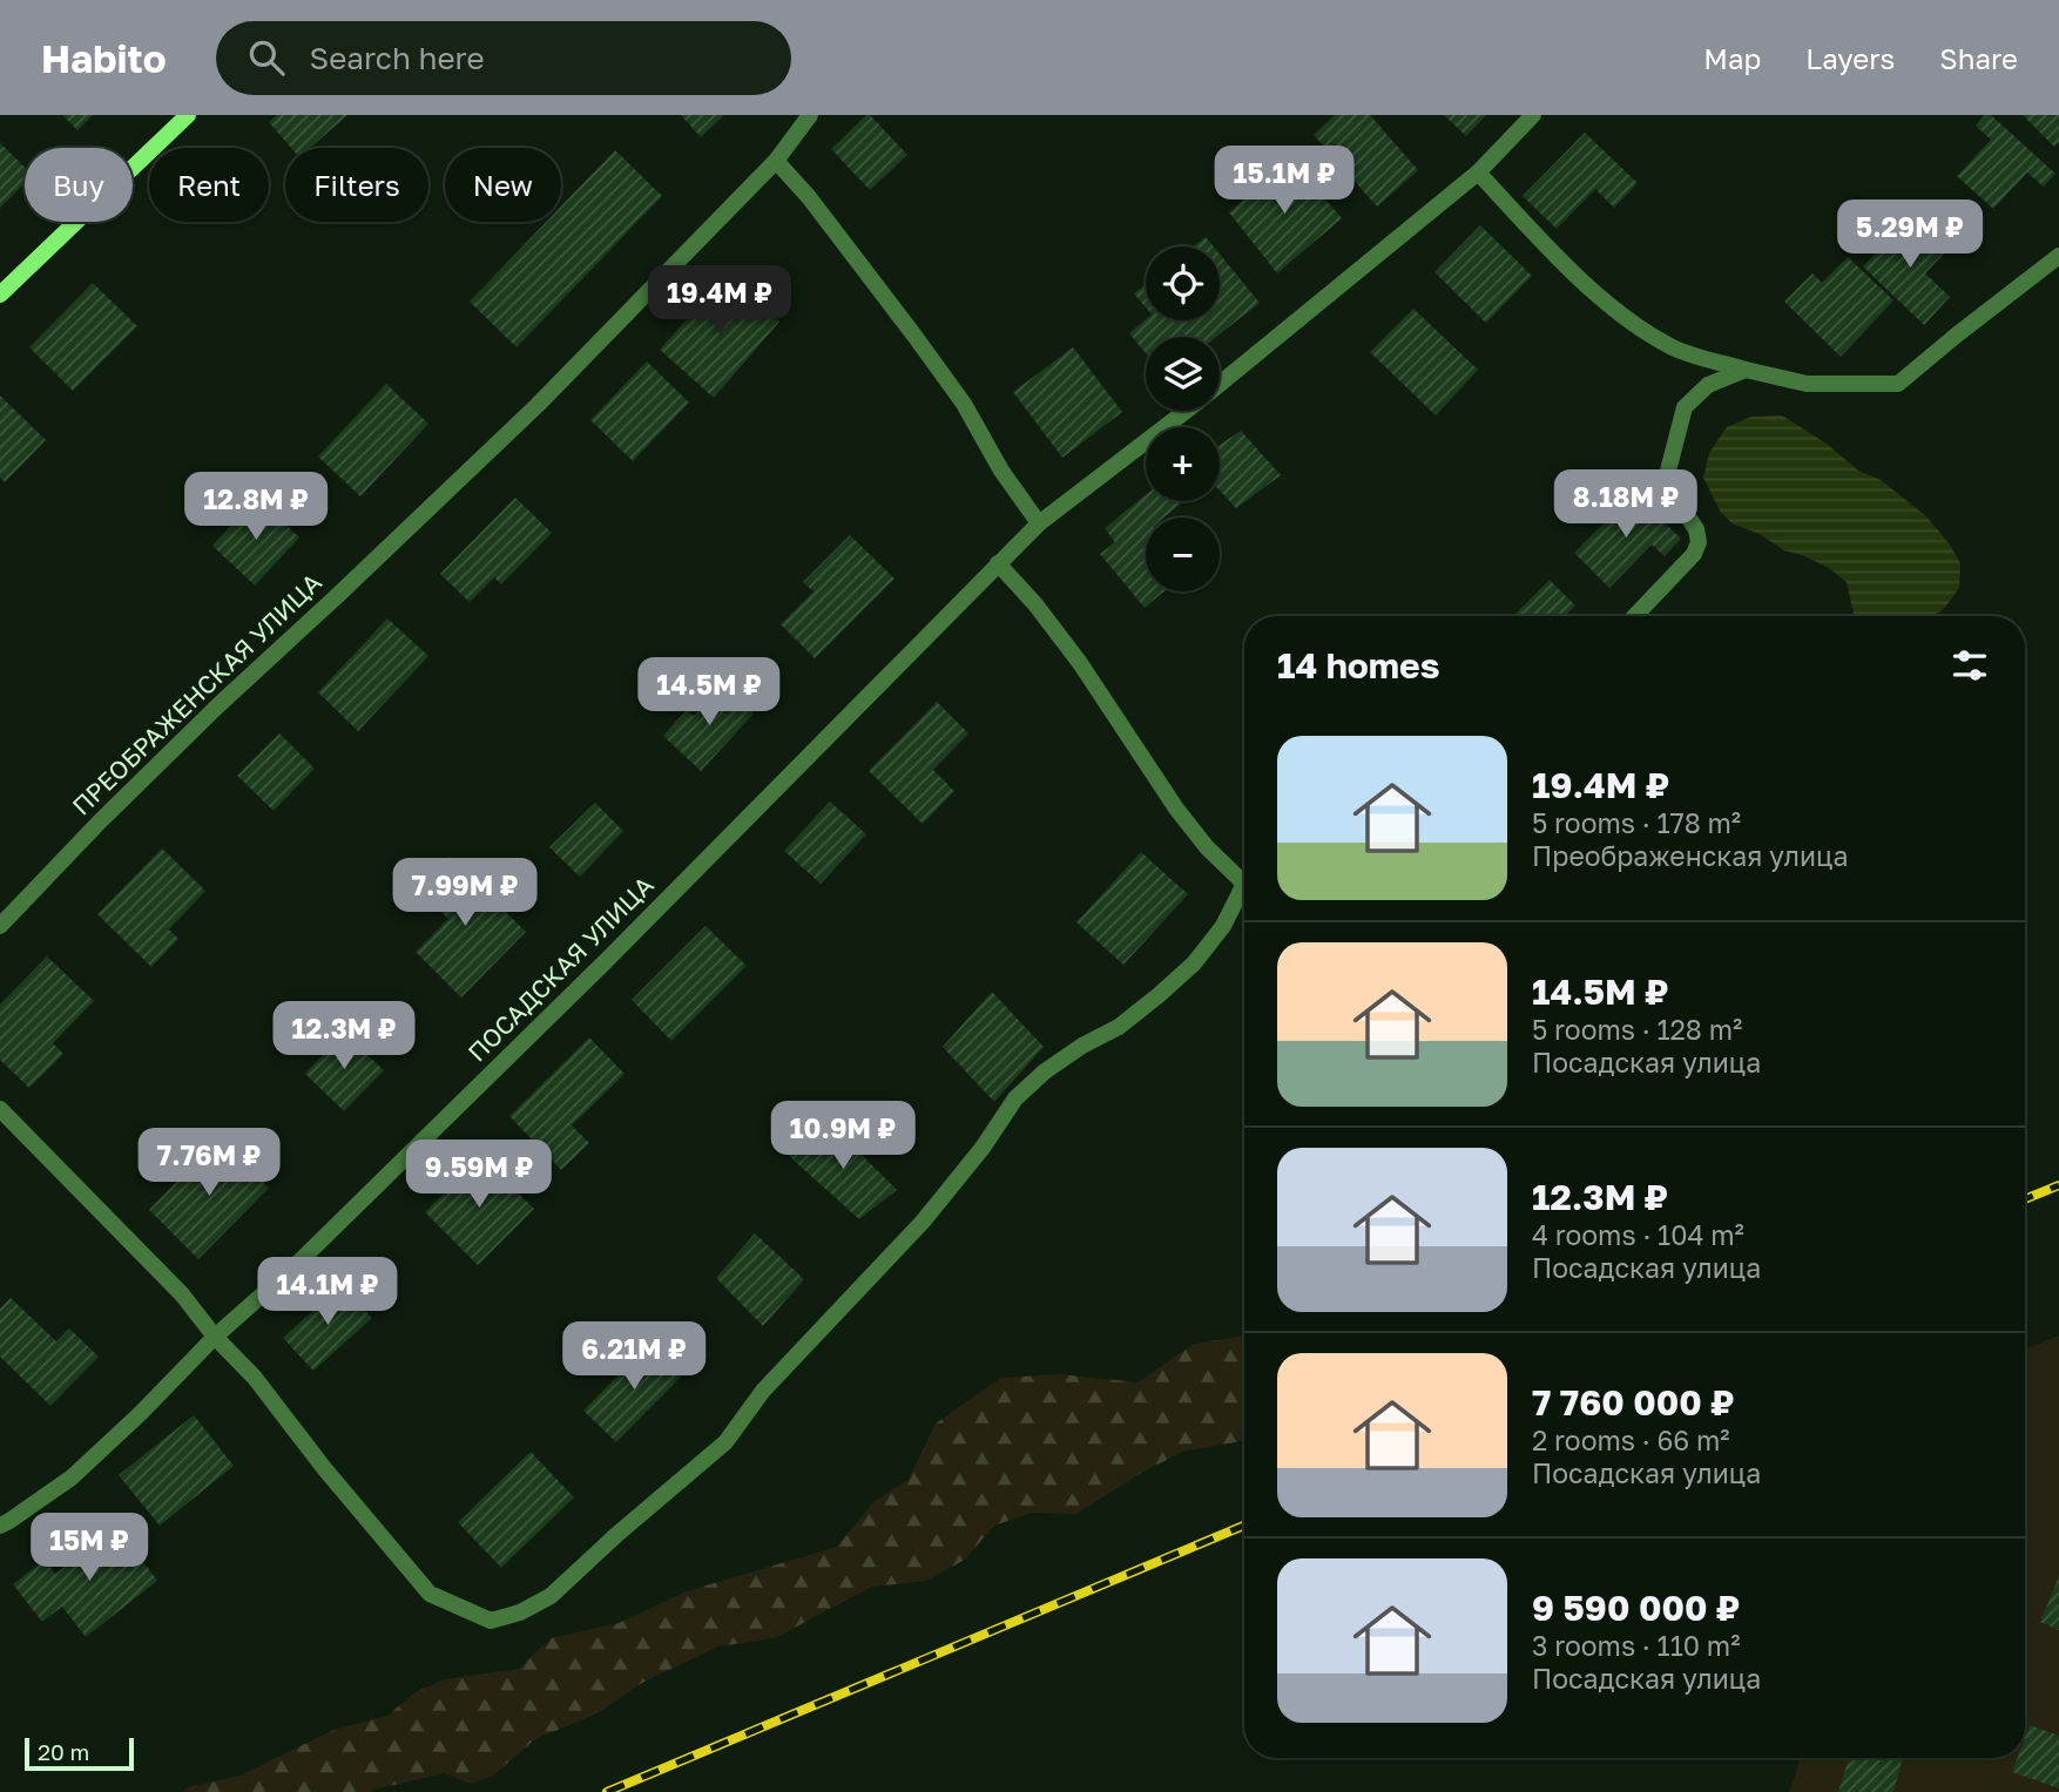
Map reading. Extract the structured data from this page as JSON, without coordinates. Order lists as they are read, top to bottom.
{
  "streets": {
    "street": ["ПРЕОБРАЖЕНСКАЯ УЛИЦА", "ПОСАДСКАЯ УЛИЦА"]
  },
  "scale_bar": "20 m",
  "page": {
    "header": "Habito",
    "search": "Search here",
    "nav": ["Map", "Layers", "Share"],
    "price": [
      "15.1M ₽",
      "5.29M ₽",
      "19.4M ₽",
      "8.18M ₽",
      "12.8M ₽",
      "14.5M ₽",
      "7.99M ₽",
      "12.3M ₽",
      "10.9M ₽",
      "7.76M ₽",
      "9.59M ₽",
      "14.1M ₽",
      "6.21M ₽",
      "15M ₽"
    ],
    "chip": [
      "Buy",
      "Rent",
      "Filters",
      "New"
    ],
    "map_buttons": ["+", "−"],
    "heading": "14 homes",
    "list": [
      {
        "name": "19.4M ₽",
        "note": "5 rooms · 178 m² · Преображенская улица"
      },
      {
        "name": "14.5M ₽",
        "note": "5 rooms · 128 m² · Посадская улица"
      },
      {
        "name": "12.3M ₽",
        "note": "4 rooms · 104 m² · Посадская улица"
      },
      {
        "name": "7 760 000 ₽",
        "note": "2 rooms · 66 m² · Посадская улица"
      },
      {
        "name": "9 590 000 ₽",
        "note": "3 rooms · 110 m² · Посадская улица"
      }
    ],
    "scale": "20 m"
  }
}
